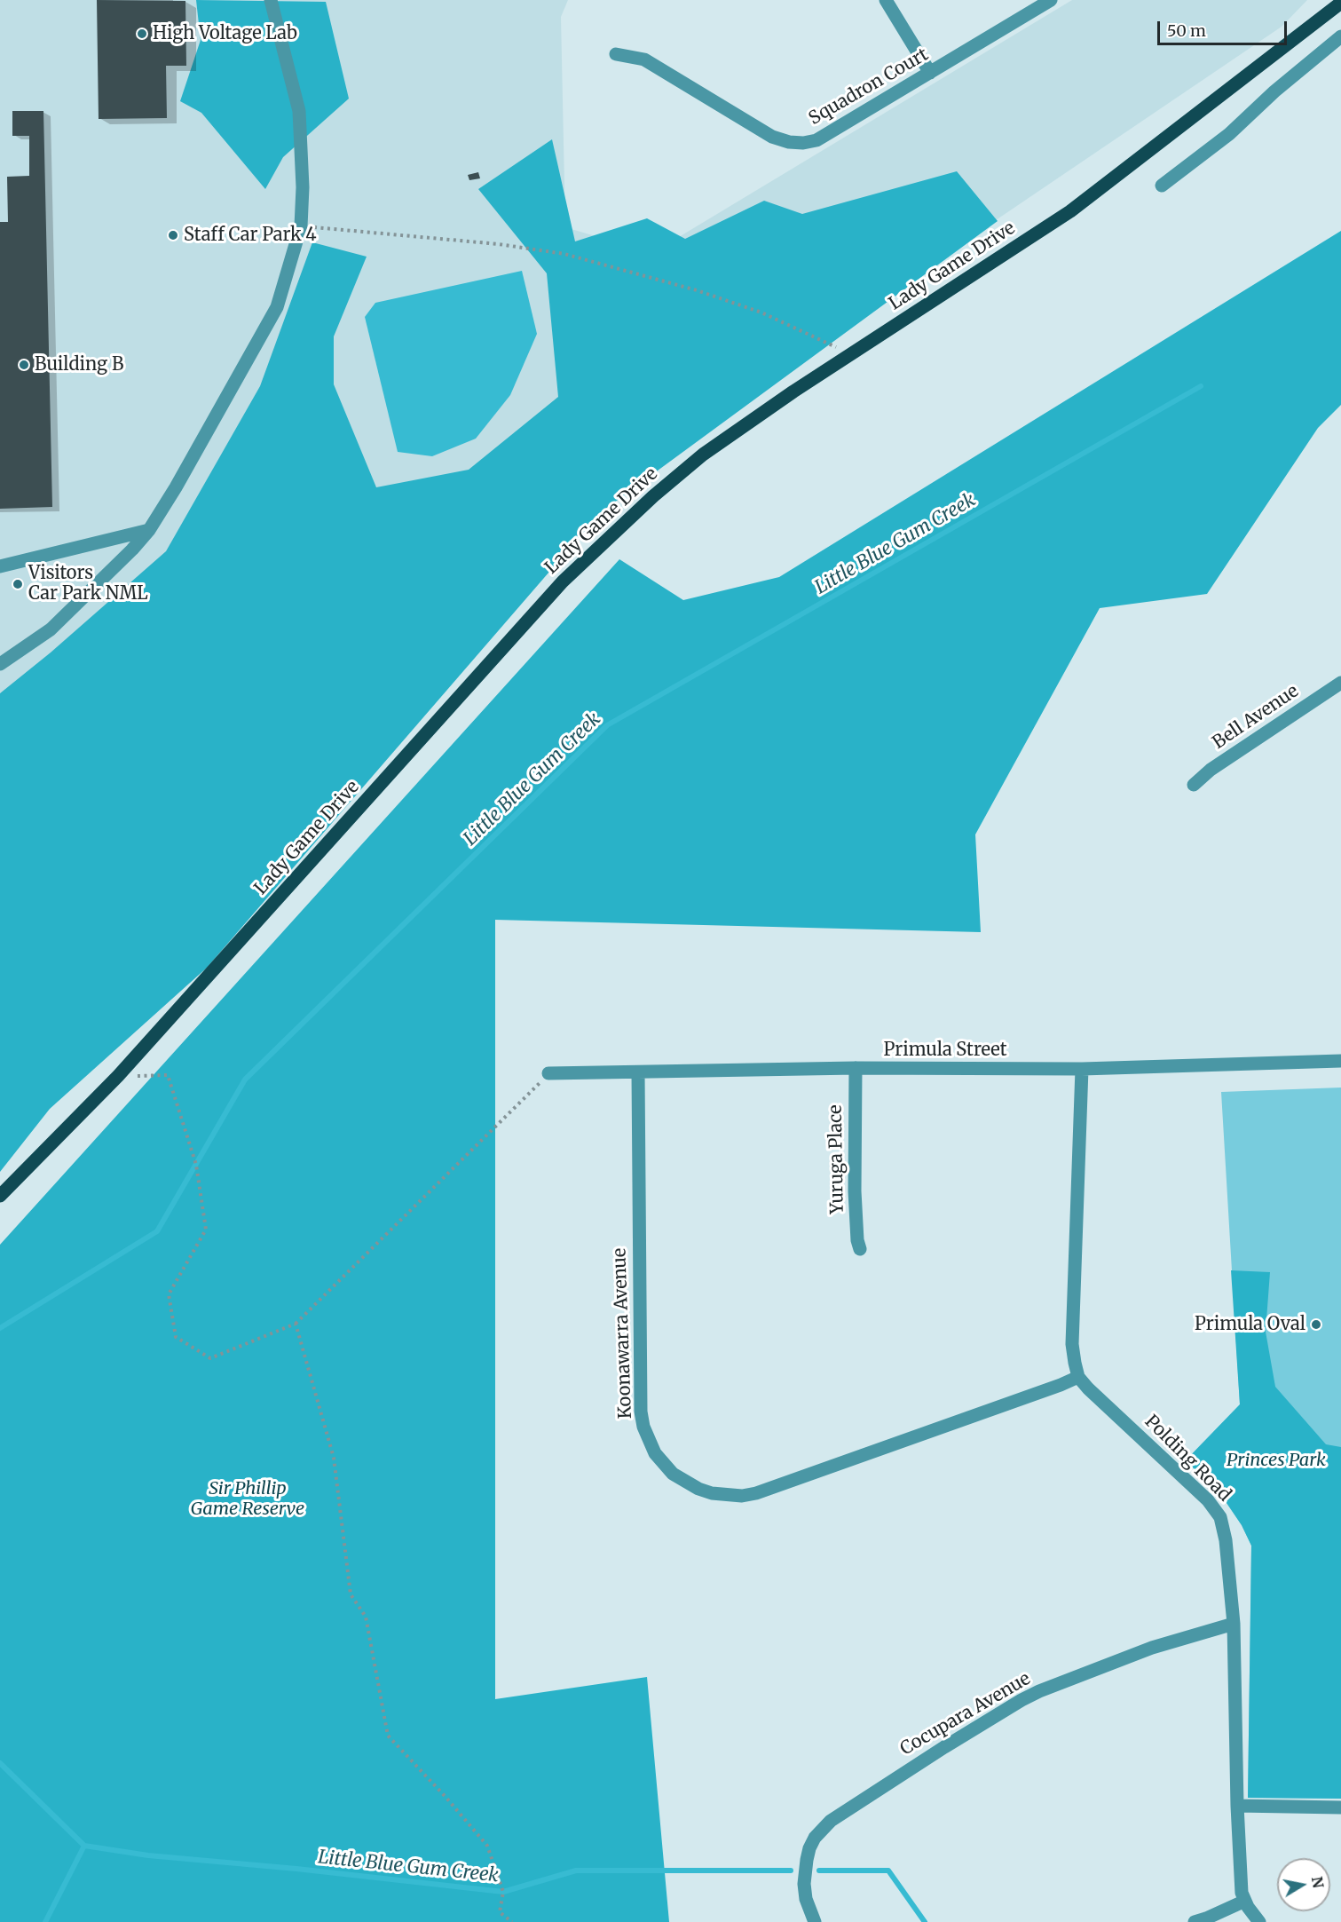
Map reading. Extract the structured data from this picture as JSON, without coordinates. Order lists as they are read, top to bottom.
{
  "streets": {
    "main road": ["Lady Game Drive"],
    "street": [
      "Squadron Court",
      "Bell Avenue",
      "Primula Street",
      "Yuruga Place",
      "Koonawarra Avenue",
      "Polding Road",
      "Cocupara Avenue"
    ]
  },
  "crossings": [
    ["Primula Street", "Yuruga Place"],
    ["Primula Street", "Koonawarra Avenue"],
    ["Koonawarra Avenue", "Polding Road"],
    ["Polding Road", "Cocupara Avenue"]
  ],
  "water": ["Little Blue Gum Creek"],
  "parks": ["Princes Park", "Sir Phillip Game Reserve"],
  "places": [
    "High Voltage Lab",
    "Staff Car Park 4",
    "Building B",
    "Visitors Car Park NML",
    "Primula Oval"
  ],
  "scale_bar": "50 m",
  "north": "right"
}
